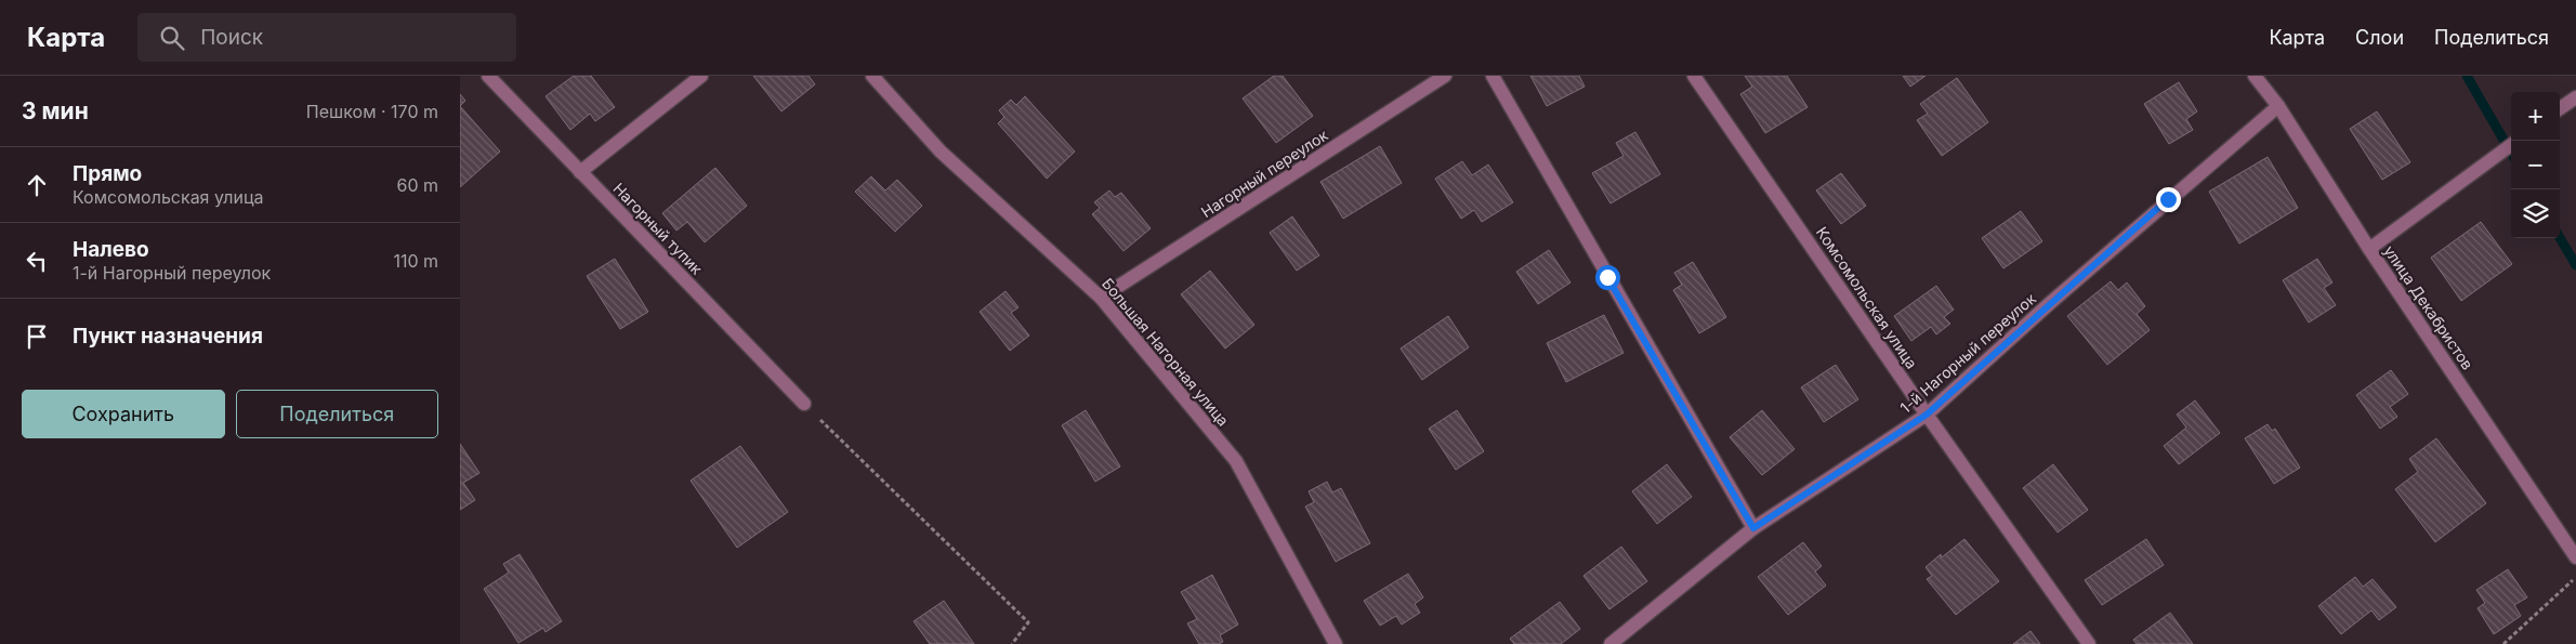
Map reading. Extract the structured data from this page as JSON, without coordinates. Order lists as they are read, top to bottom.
{
  "streets": {
    "street": [
      "Нагорный переулок",
      "Нагорный тупик",
      "Комсомольская улица",
      "улица Декабристов",
      "Большая Нагорная улица",
      "1-й Нагорный переулок"
    ]
  },
  "crossings": [
    ["Нагорный переулок", "Большая Нагорная улица"],
    ["Комсомольская улица", "1-й Нагорный переулок"],
    ["улица Декабристов", "1-й Нагорный переулок"]
  ],
  "page": {
    "header": "Карта",
    "search": "Поиск",
    "nav": ["Карта", "Слои", "Поделиться"],
    "heading": ["3 мин", "Пешком · 170 m"],
    "map_buttons": ["+", "−"],
    "list": [
      ["Прямо", "Комсомольская улица", "60 m"],
      ["Налево", "1-й Нагорный переулок", "110 m"],
      "Пункт назначения"
    ],
    "buttons": ["Сохранить", "Поделиться"]
  }
}
